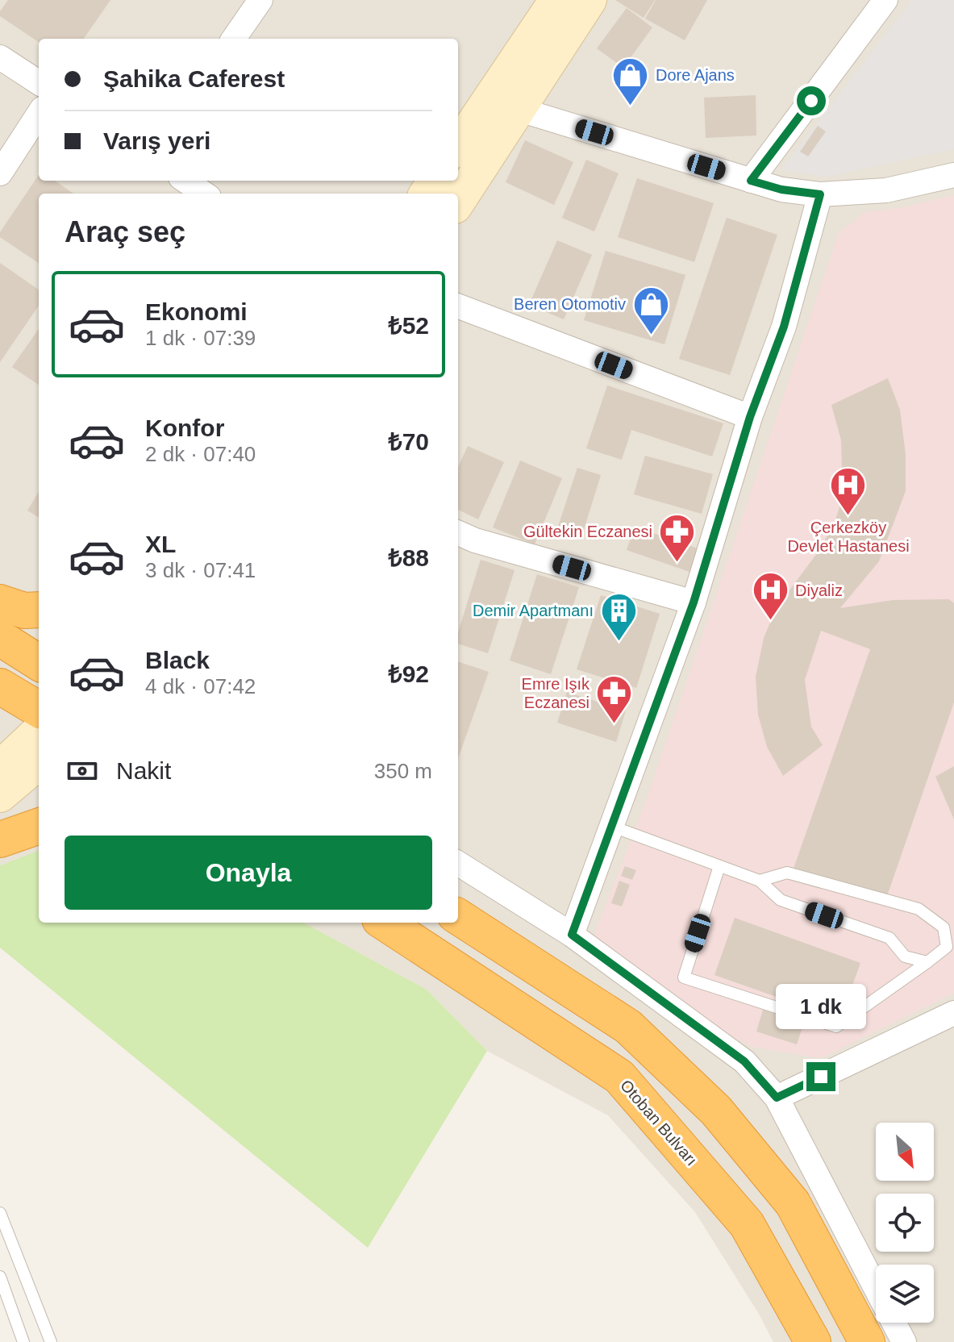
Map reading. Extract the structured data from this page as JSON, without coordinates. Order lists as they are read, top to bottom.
{
  "streets": {
    "highway": ["Otoban Bulvarı"]
  },
  "places": {
    "shop": ["Dore Ajans", "Beren Otomotiv"],
    "hospital": ["Çerkezköy Devlet Hastanesi", "Diyaliz"],
    "pharmacy": ["Gültekin Eczanesi", "Emre Işık Eczanesi"],
    "building": ["Demir Apartmanı"]
  },
  "north": "bottom right",
  "page": {
    "banner": ["Şahika Caferest", "Varış yeri"],
    "heading": "Araç seç",
    "list": [
      {
        "name": "Ekonomi",
        "note": "1 dk · 07:39",
        "value": "₺52"
      },
      {
        "name": "Konfor",
        "note": "2 dk · 07:40",
        "value": "₺70"
      },
      {
        "name": "XL",
        "note": "3 dk · 07:41",
        "value": "₺88"
      },
      {
        "name": "Black",
        "note": "4 dk · 07:42",
        "value": "₺92"
      }
    ],
    "pay": ["Nakit", "350 m"],
    "buttons": "Onayla",
    "bubble": "1 dk"
  }
}
